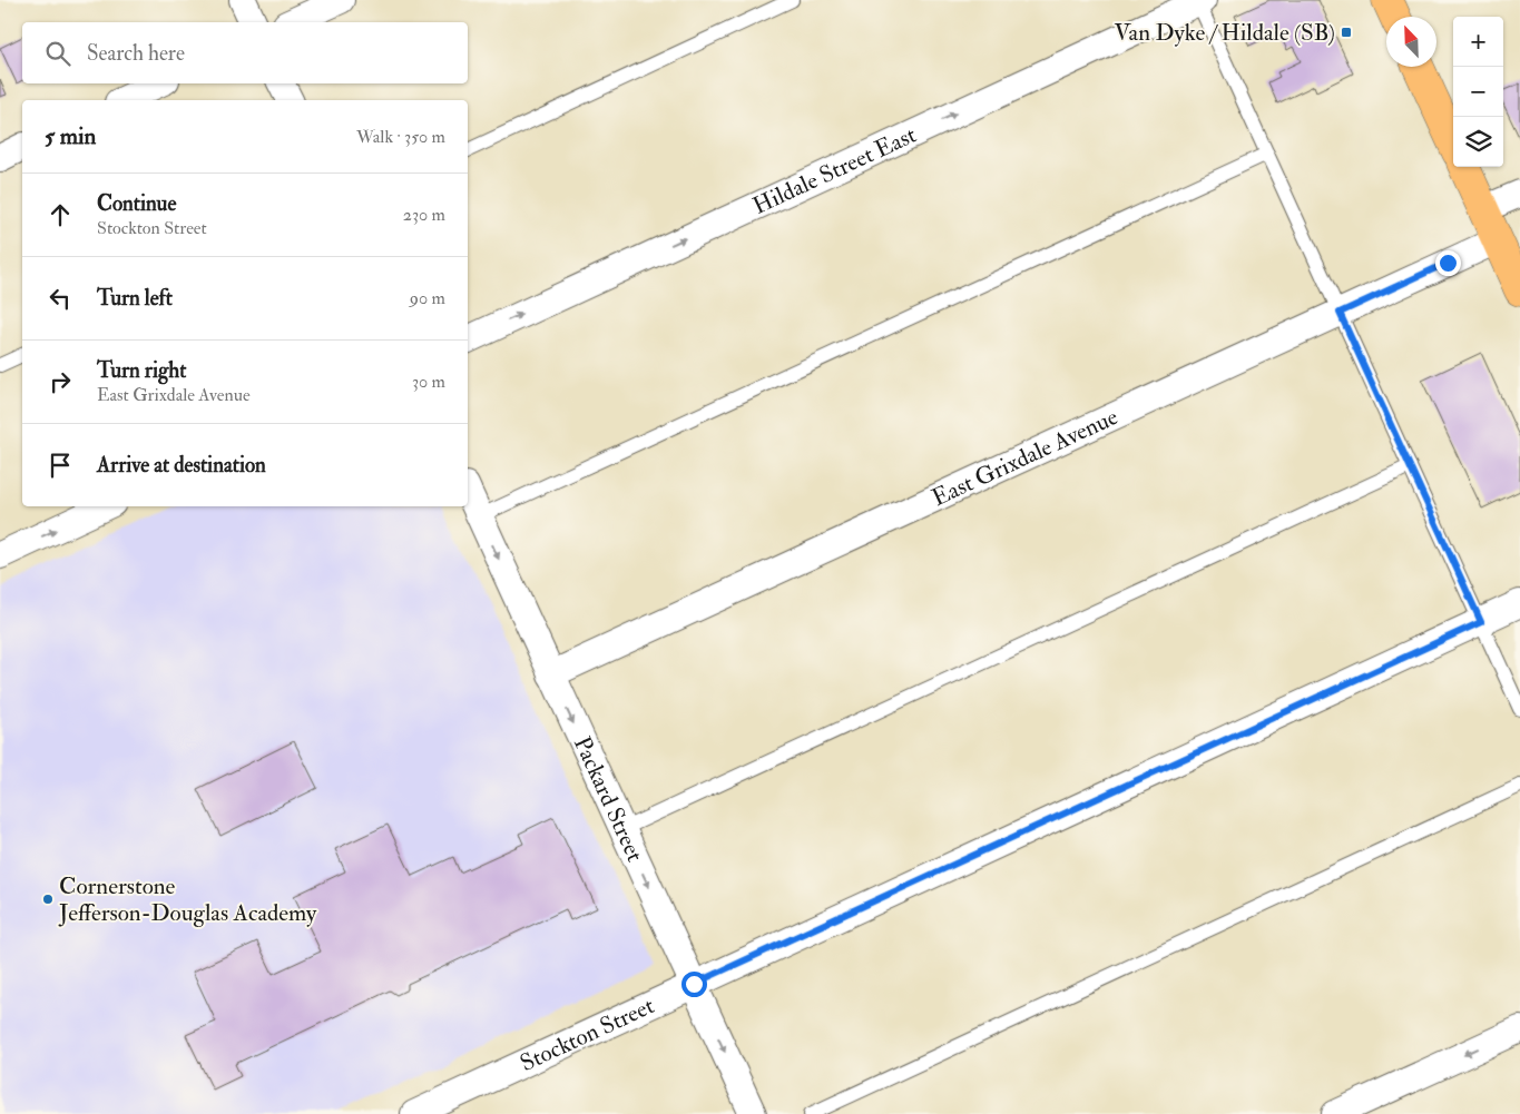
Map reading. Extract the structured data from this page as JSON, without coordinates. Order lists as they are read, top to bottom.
{
  "streets": {
    "street": [
      "Hildale Street East",
      "East Grixdale Avenue",
      "Packard Street",
      "Stockton Street"
    ]
  },
  "crossings": [
    ["East Grixdale Avenue", "Packard Street"],
    ["Packard Street", "Stockton Street"]
  ],
  "one_way": ["Hildale Street East", "Packard Street"],
  "places": {
    "transit": ["Van Dyke / Hildale (SB)"],
    "other": ["Cornerstone Jefferson-Douglas Academy"]
  },
  "north": "top left",
  "page": {
    "map_buttons": ["+", "−"],
    "search": "Search here",
    "heading": ["5 min", "Walk · 350 m"],
    "list": [
      ["Continue", "Stockton Street", "230 m"],
      ["Turn left", "90 m"],
      ["Turn right", "East Grixdale Avenue", "30 m"],
      "Arrive at destination"
    ]
  }
}
